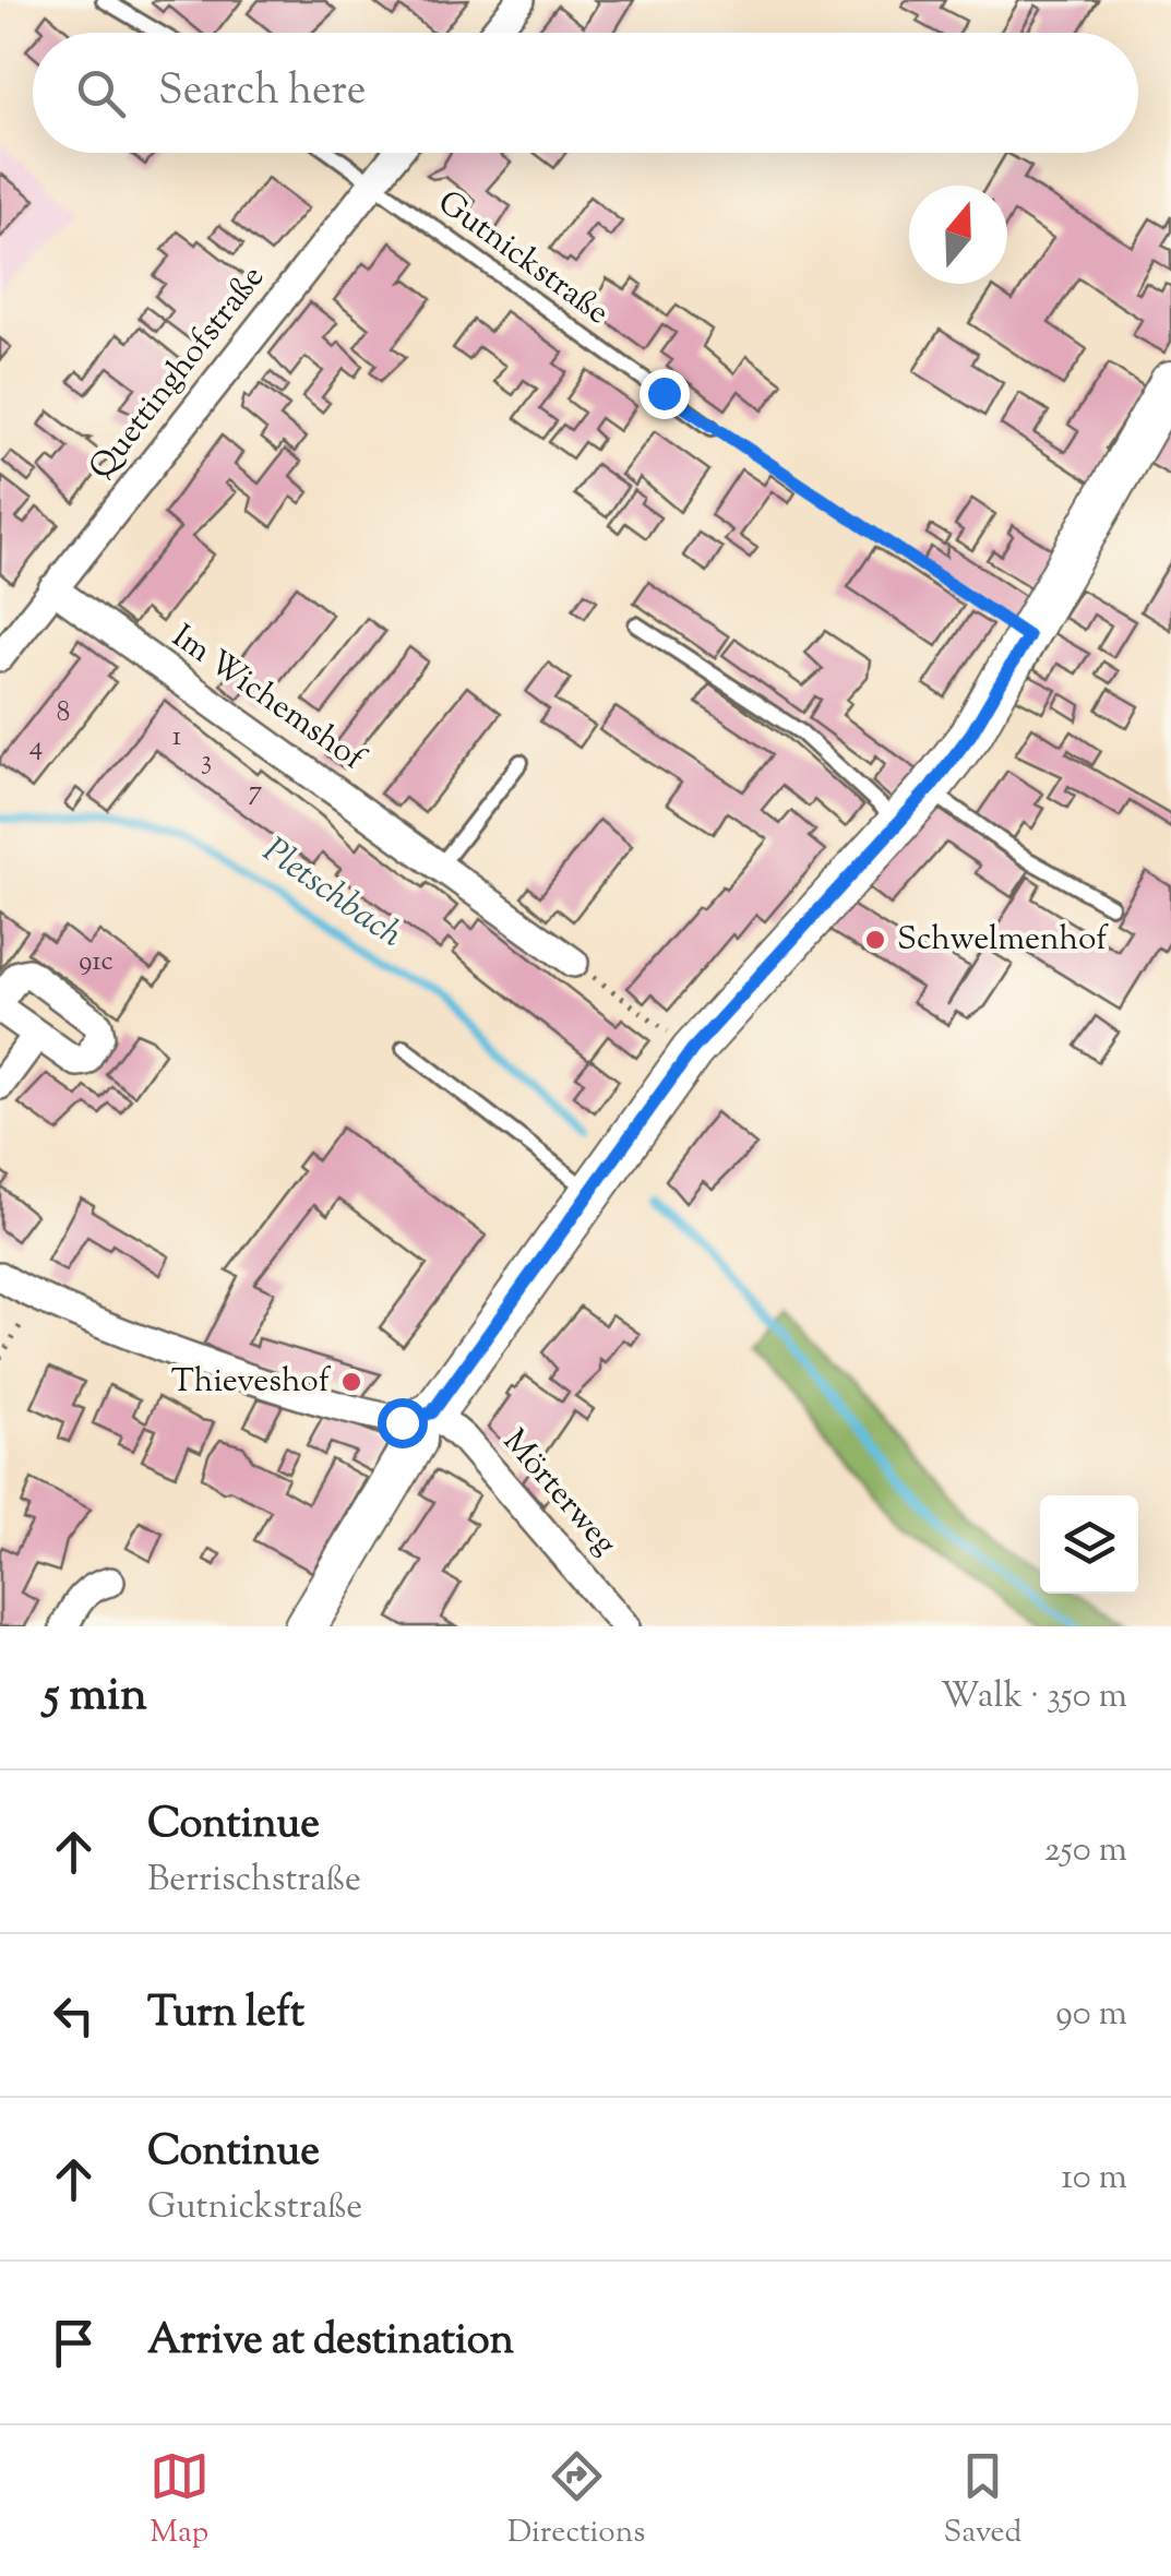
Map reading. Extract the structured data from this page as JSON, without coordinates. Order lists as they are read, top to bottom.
{
  "streets": {
    "street": ["Quettinghofstraße", "Im Wichemshof", "Mörterweg"],
    "lane": ["Gutnickstraße"]
  },
  "crossings": [
    ["Gutnickstraße", "Quettinghofstraße"],
    ["Quettinghofstraße", "Im Wichemshof"]
  ],
  "water": ["Pletschbach"],
  "places": ["Schwelmenhof", "Thieveshof"],
  "house_numbers": [
    "8",
    "1",
    "4",
    "3",
    "7",
    "91c"
  ],
  "north": "top",
  "page": {
    "search": "Search here",
    "heading": ["5 min", "Walk · 350 m"],
    "list": [
      ["Continue", "Berrischstraße", "250 m"],
      ["Turn left", "90 m"],
      ["Continue", "Gutnickstraße", "10 m"],
      "Arrive at destination"
    ],
    "nav": ["Map", "Directions", "Saved"]
  }
}
